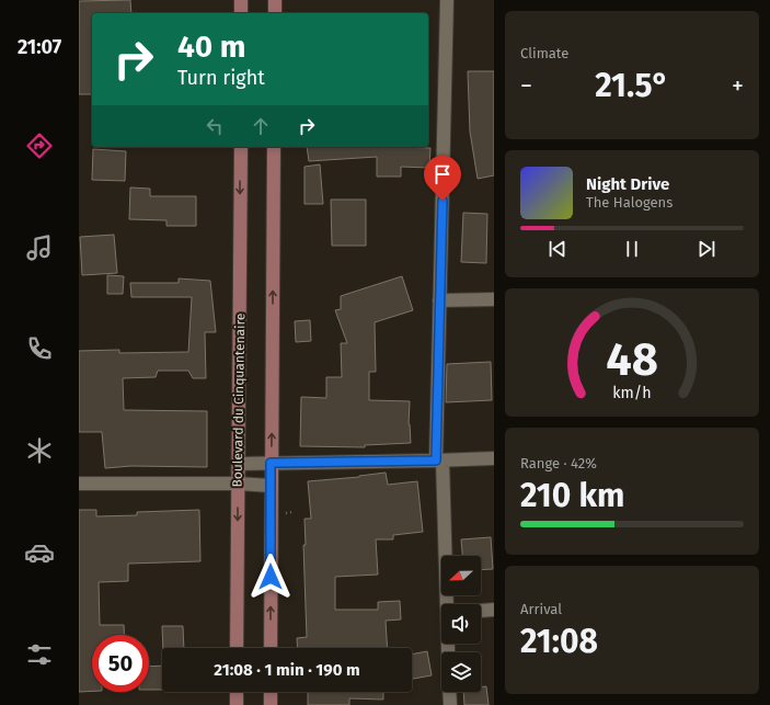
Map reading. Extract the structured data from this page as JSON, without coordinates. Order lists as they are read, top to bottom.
{
  "streets": {
    "main road": ["Boulevard du Cinquantenaire"]
  },
  "north": "left",
  "page": {
    "tabs": "21:07",
    "tile": [
      "Climate",
      ["Range · 42%", "210 km"],
      ["Arrival", "21:08"]
    ],
    "turn": ["40 m", "Turn right"],
    "heat": ["−", "21.5°", "+"],
    "song": ["Night Drive", "The Halogens"],
    "limit": "50",
    "trip": "21:08 · 1 min · 190 m",
    "gauge": ["48", "km/h"]
  }
}
